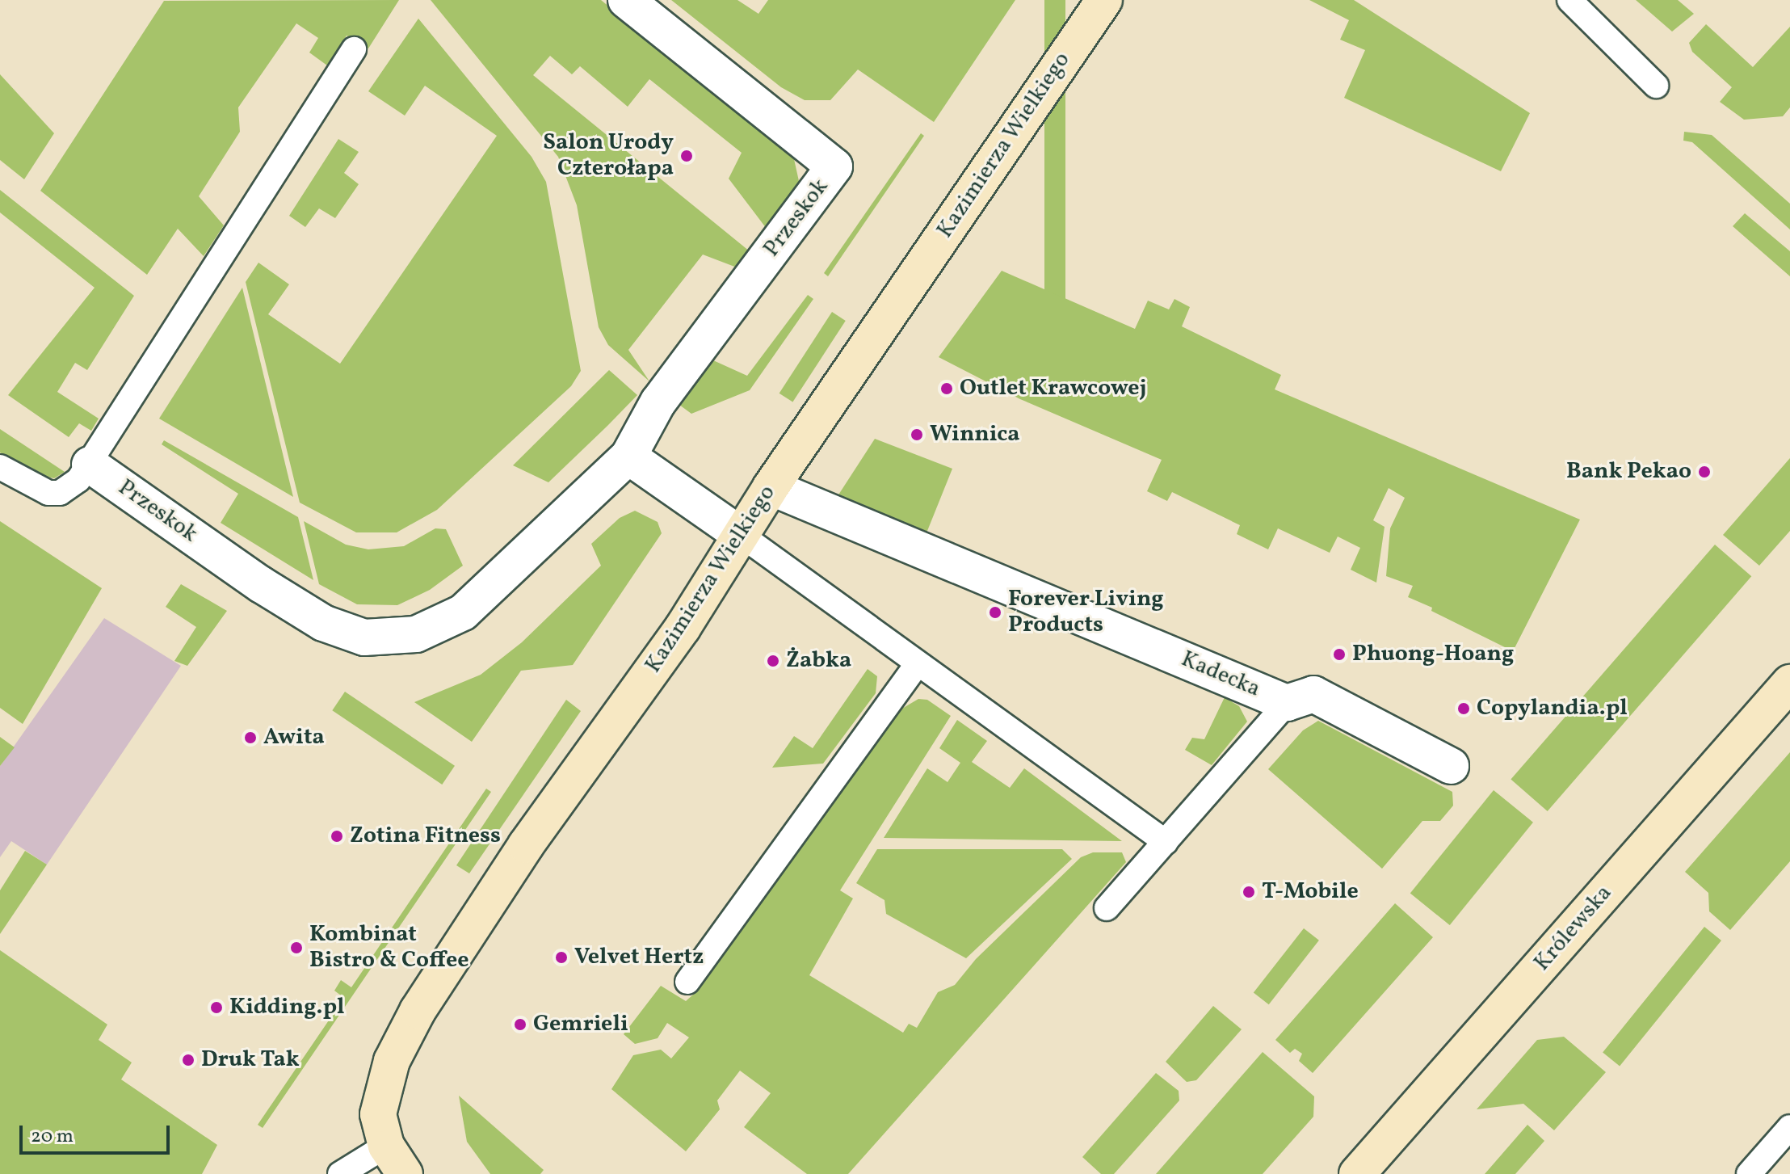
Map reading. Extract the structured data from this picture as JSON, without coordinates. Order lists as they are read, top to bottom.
{
  "streets": {
    "street": [
      "Kazimierza Wielkiego",
      "Przeskok",
      "Kadecka",
      "Królewska"
    ]
  },
  "crossings": [
    ["Kazimierza Wielkiego", "Kadecka"]
  ],
  "places": [
    "Salon Urody Czterołapa",
    "Outlet Krawcowej",
    "Winnica",
    "Bank Pekao",
    "Forever Living Products",
    "Phuong-Hoang",
    "Żabka",
    "Copylandia.pl",
    "Awita",
    "Zotina Fitness",
    "T-Mobile",
    "Kombinat Bistro & Coffee",
    "Velvet Hertz",
    "Kidding.pl",
    "Gemrieli",
    "Druk Tak"
  ],
  "scale_bar": "20 m"
}
